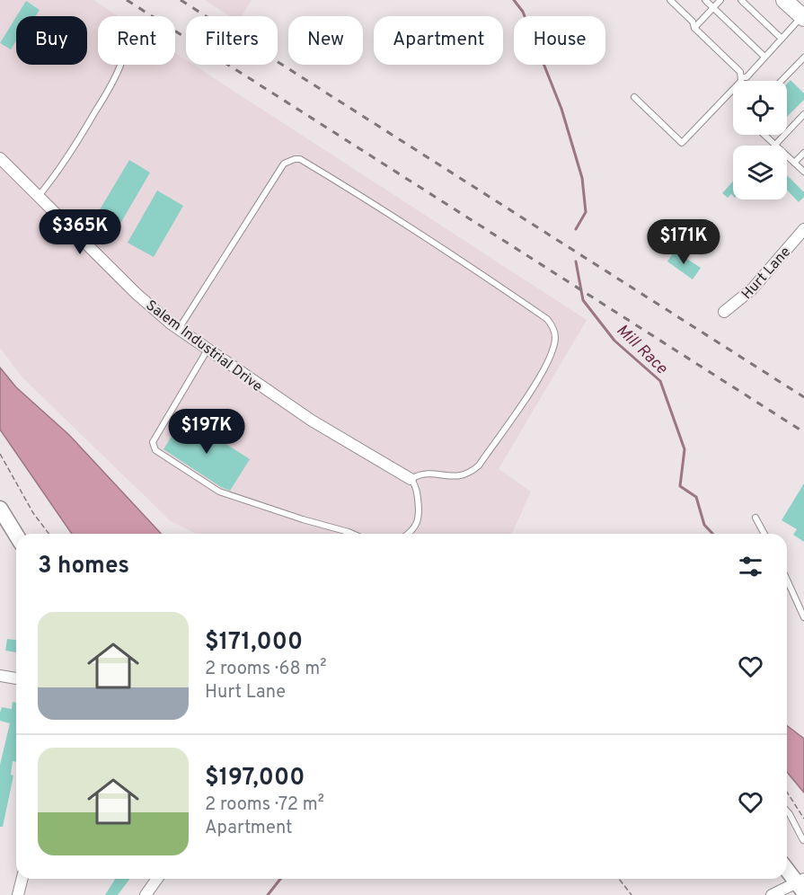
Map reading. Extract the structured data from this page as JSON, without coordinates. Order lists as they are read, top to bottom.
{
  "streets": {
    "street": ["Hurt Lane", "Salem Industrial Drive"]
  },
  "water": ["Mill Race"],
  "page": {
    "chip": [
      "Buy",
      "Rent",
      "Filters",
      "New",
      "Apartment",
      "House"
    ],
    "price": ["$365K", "$171K", "$197K"],
    "heading": "3 homes",
    "list": [
      {
        "name": "$171,000",
        "note": "2 rooms · 68 m² · Hurt Lane"
      },
      {
        "name": "$197,000",
        "note": "2 rooms · 72 m² · Apartment"
      }
    ]
  }
}
